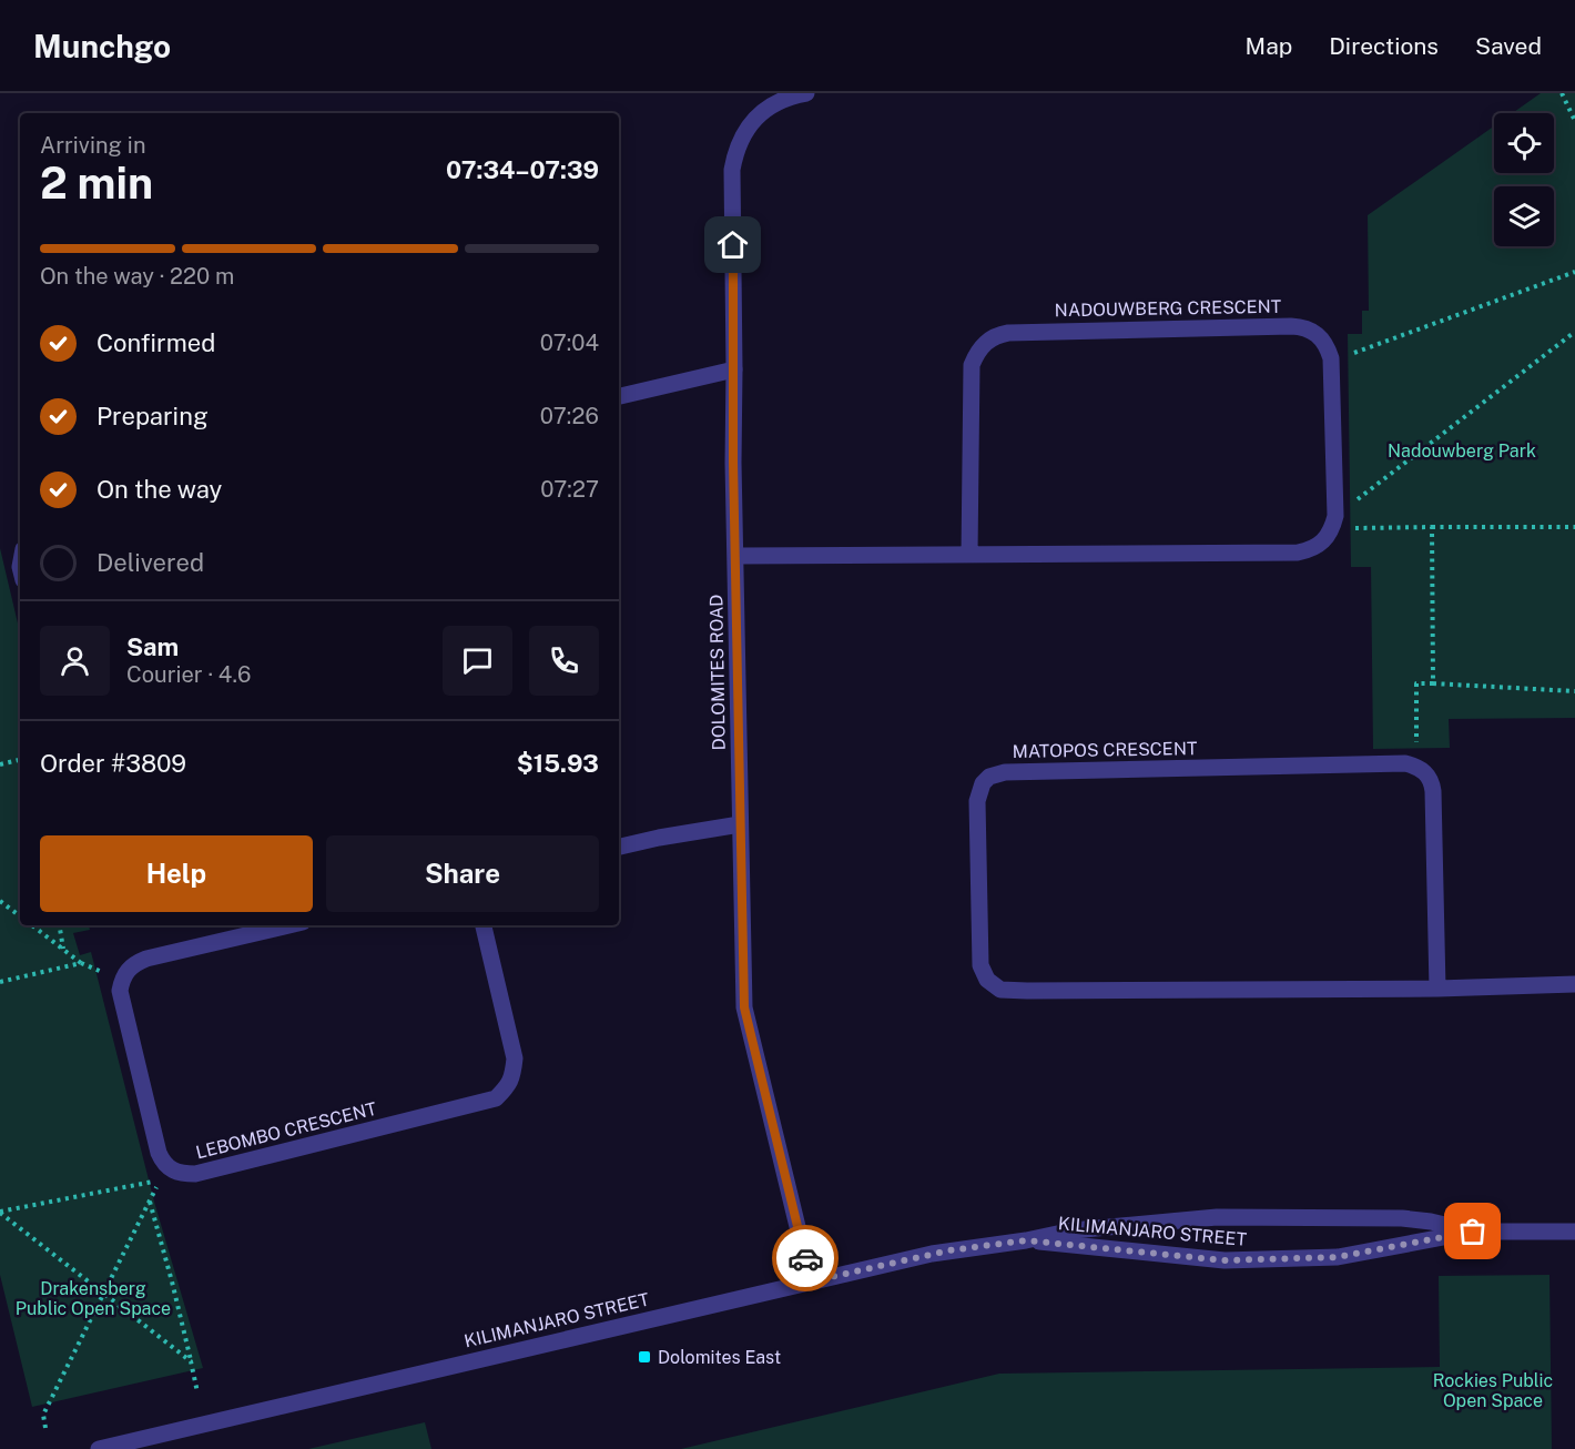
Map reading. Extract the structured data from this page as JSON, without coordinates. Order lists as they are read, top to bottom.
{
  "streets": {
    "street": [
      "NADOUWBERG CRESCENT",
      "DOLOMITES ROAD",
      "MATOPOS CRESCENT",
      "LEBOMBO CRESCENT",
      "KILIMANJARO STREET"
    ]
  },
  "crossings": [
    ["DOLOMITES ROAD", "KILIMANJARO STREET"]
  ],
  "parks": ["Nadouwberg Park", "Drakensberg Public Open Space", "Rockies Public Open Space"],
  "places": {
    "transit": ["Dolomites East"]
  },
  "page": {
    "header": "Munchgo",
    "nav": ["Map", "Directions", "Saved"],
    "heading": ["2 min", "Arriving in", "07:34–07:39"],
    "panel": [
      "Sam",
      "Courier · 4.6",
      "Order #3809",
      "$15.93"
    ],
    "bar": "On the way · 220 m",
    "list": [
      ["Confirmed", "07:04"],
      ["Preparing", "07:26"],
      ["On the way", "07:27"],
      "Delivered"
    ],
    "buttons": ["Help", "Share"]
  }
}
